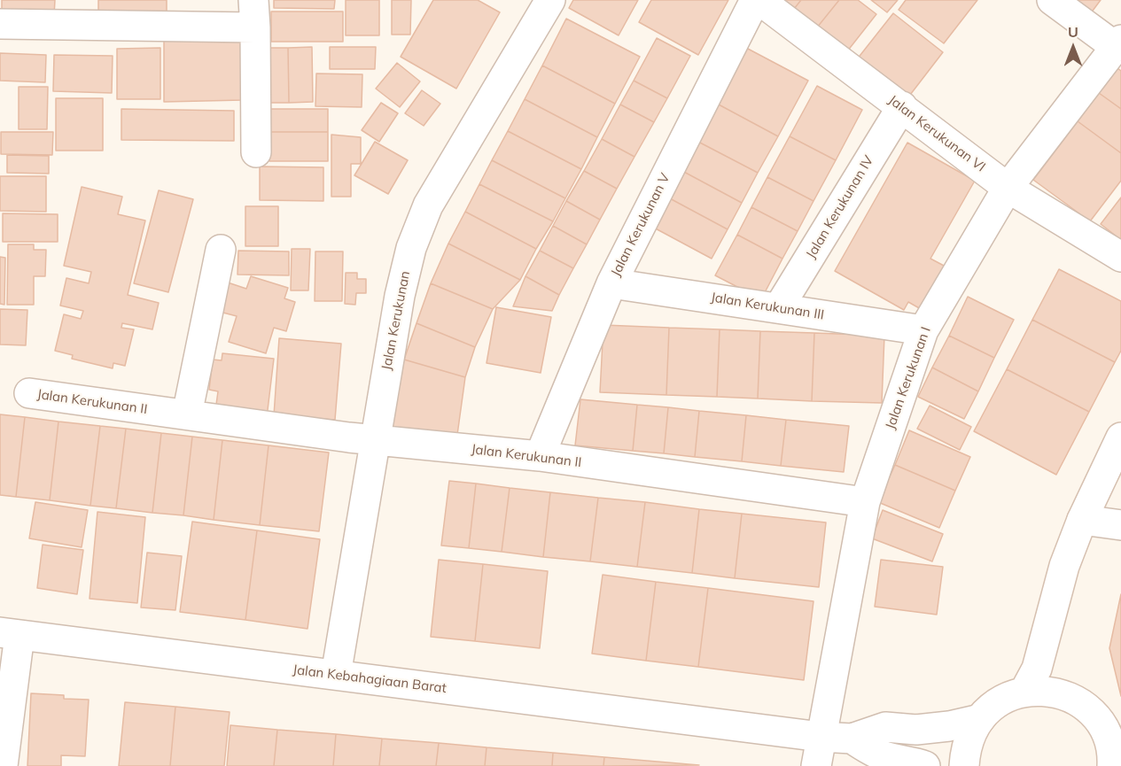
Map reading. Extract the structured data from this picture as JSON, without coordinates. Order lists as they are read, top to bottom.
{
  "streets": {
    "street": [
      "Jalan Kerukunan VI",
      "Jalan Kerukunan IV",
      "Jalan Kerukunan V",
      "Jalan Kerukunan III",
      "Jalan Kerukunan",
      "Jalan Kerukunan I",
      "Jalan Kerukunan II",
      "Jalan Kebahagiaan Barat"
    ]
  },
  "crossings": [
    ["Jalan Kerukunan VI", "Jalan Kerukunan IV"],
    ["Jalan Kerukunan VI", "Jalan Kerukunan I"],
    ["Jalan Kerukunan IV", "Jalan Kerukunan III"],
    ["Jalan Kerukunan V", "Jalan Kerukunan III"],
    ["Jalan Kerukunan V", "Jalan Kerukunan II"],
    ["Jalan Kerukunan III", "Jalan Kerukunan I"],
    ["Jalan Kerukunan", "Jalan Kerukunan II"],
    ["Jalan Kerukunan", "Jalan Kebahagiaan Barat"],
    ["Jalan Kerukunan I", "Jalan Kerukunan II"],
    ["Jalan Kerukunan I", "Jalan Kebahagiaan Barat"]
  ],
  "north": "top"
}
